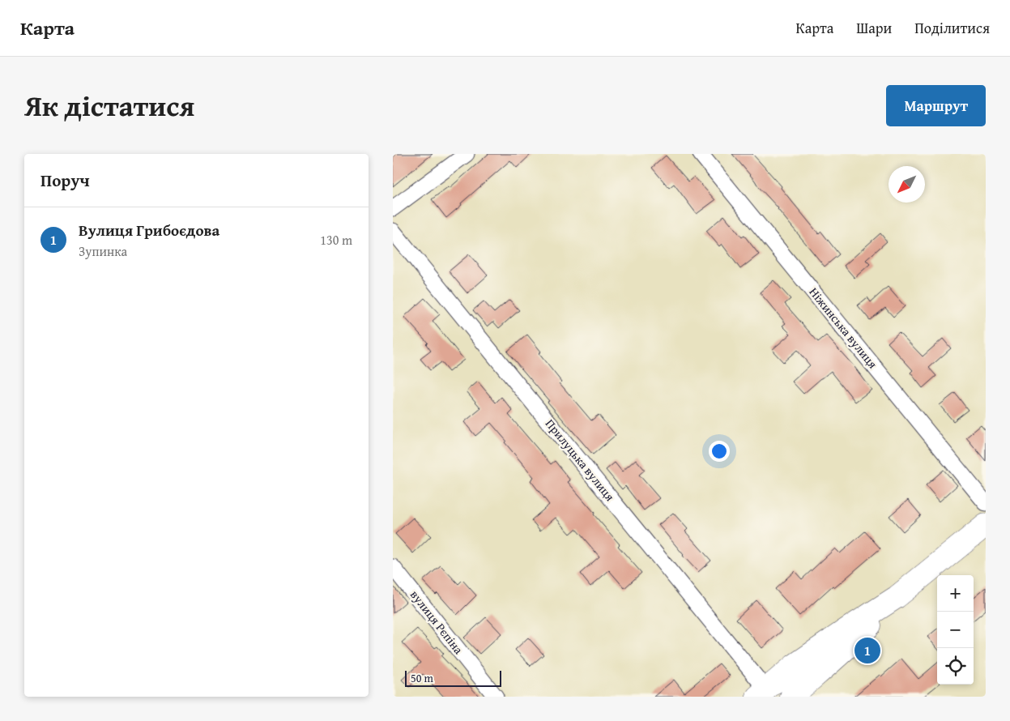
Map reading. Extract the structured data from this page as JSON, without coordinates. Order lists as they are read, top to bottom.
{
  "streets": {
    "street": ["Ніжинська вулиця", "Прилуцька вулиця", "вулиця Рєпіна"]
  },
  "scale_bar": "50 m",
  "north": "bottom left",
  "page": {
    "header": "Карта",
    "nav": ["Карта", "Шари", "Поділитися"],
    "title": "Як дістатися",
    "buttons": "Маршрут",
    "heading": "Поруч",
    "list": [
      {
        "mark": "1",
        "name": "Вулиця Грибоєдова",
        "note": "Зупинка",
        "value": "130 m"
      }
    ],
    "map_buttons": ["+", "−"],
    "pins": "1",
    "scale": "50 m"
  }
}
